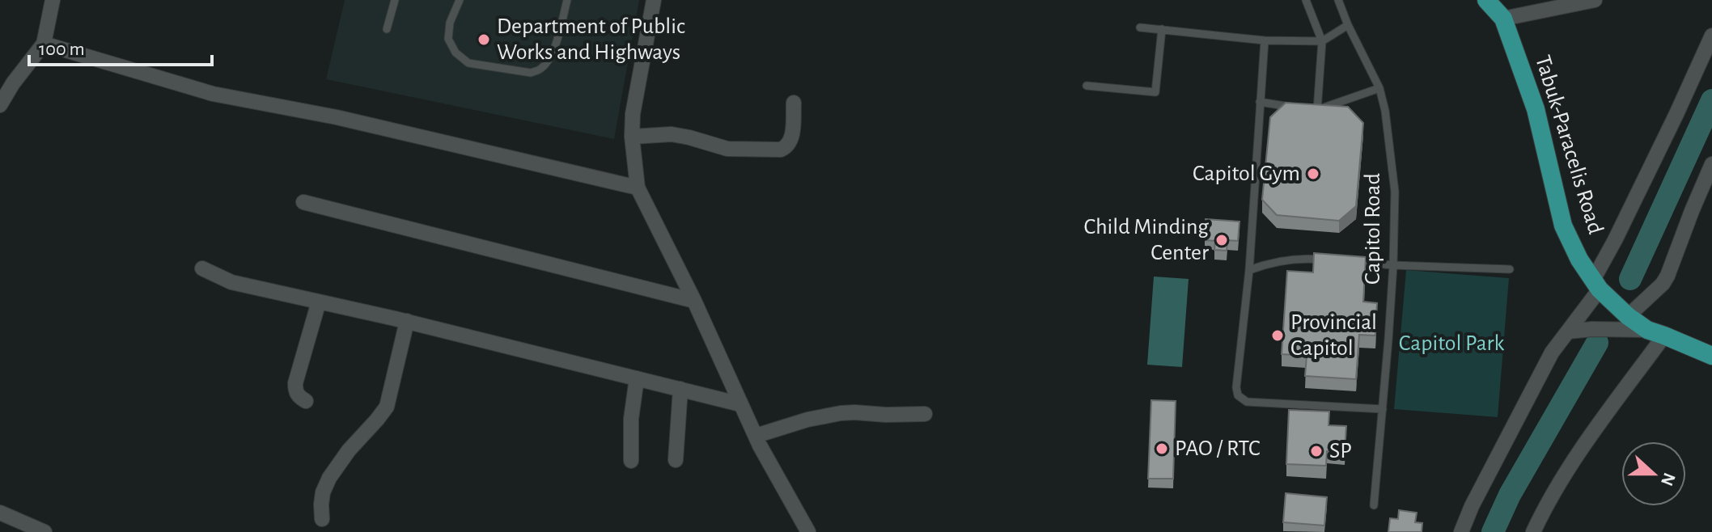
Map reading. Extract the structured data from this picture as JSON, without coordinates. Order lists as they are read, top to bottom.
{
  "streets": {
    "main road": ["Tabuk-Paracelis Road"],
    "lane": ["Capitol Road"]
  },
  "parks": ["Capitol Park"],
  "places": [
    "Department of Public Works and Highways",
    "Capitol Gym",
    "Child Minding Center",
    "Provincial Capitol",
    "PAO / RTC",
    "SP"
  ],
  "scale_bar": "100 m",
  "north": "right"
}
